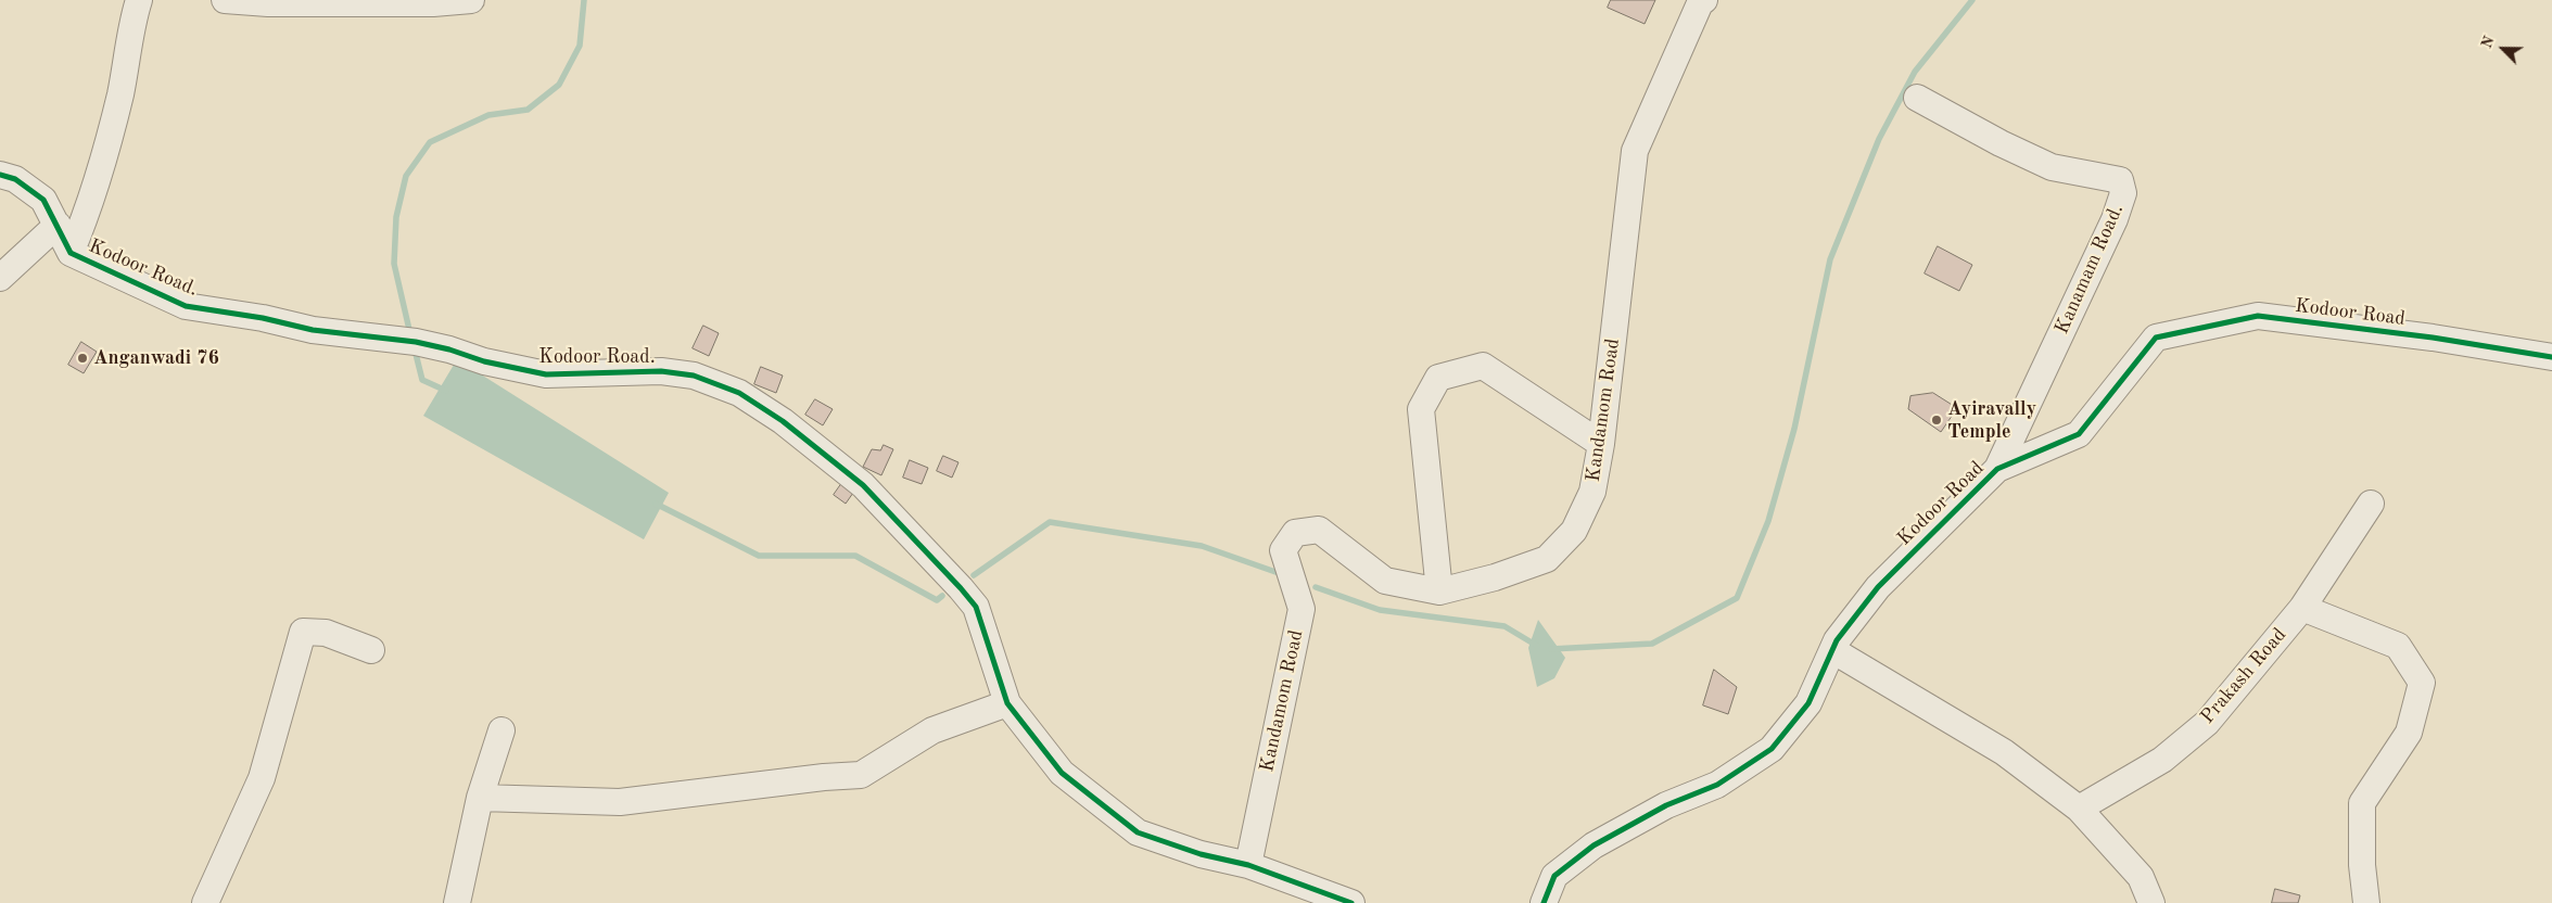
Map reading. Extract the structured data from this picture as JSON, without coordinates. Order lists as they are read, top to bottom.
{
  "streets": {
    "street": [
      "Kodoor Road.",
      "Kanamam Road.",
      "Kodoor Road",
      "Kandamom Road",
      "Prakash Road"
    ]
  },
  "crossings": [
    ["Kodoor Road.", "Kandamom Road"],
    ["Kanamam Road.", "Kodoor Road"]
  ],
  "places": ["Anganwadi 76", "Ayiravally Temple"],
  "north": "top left"
}
